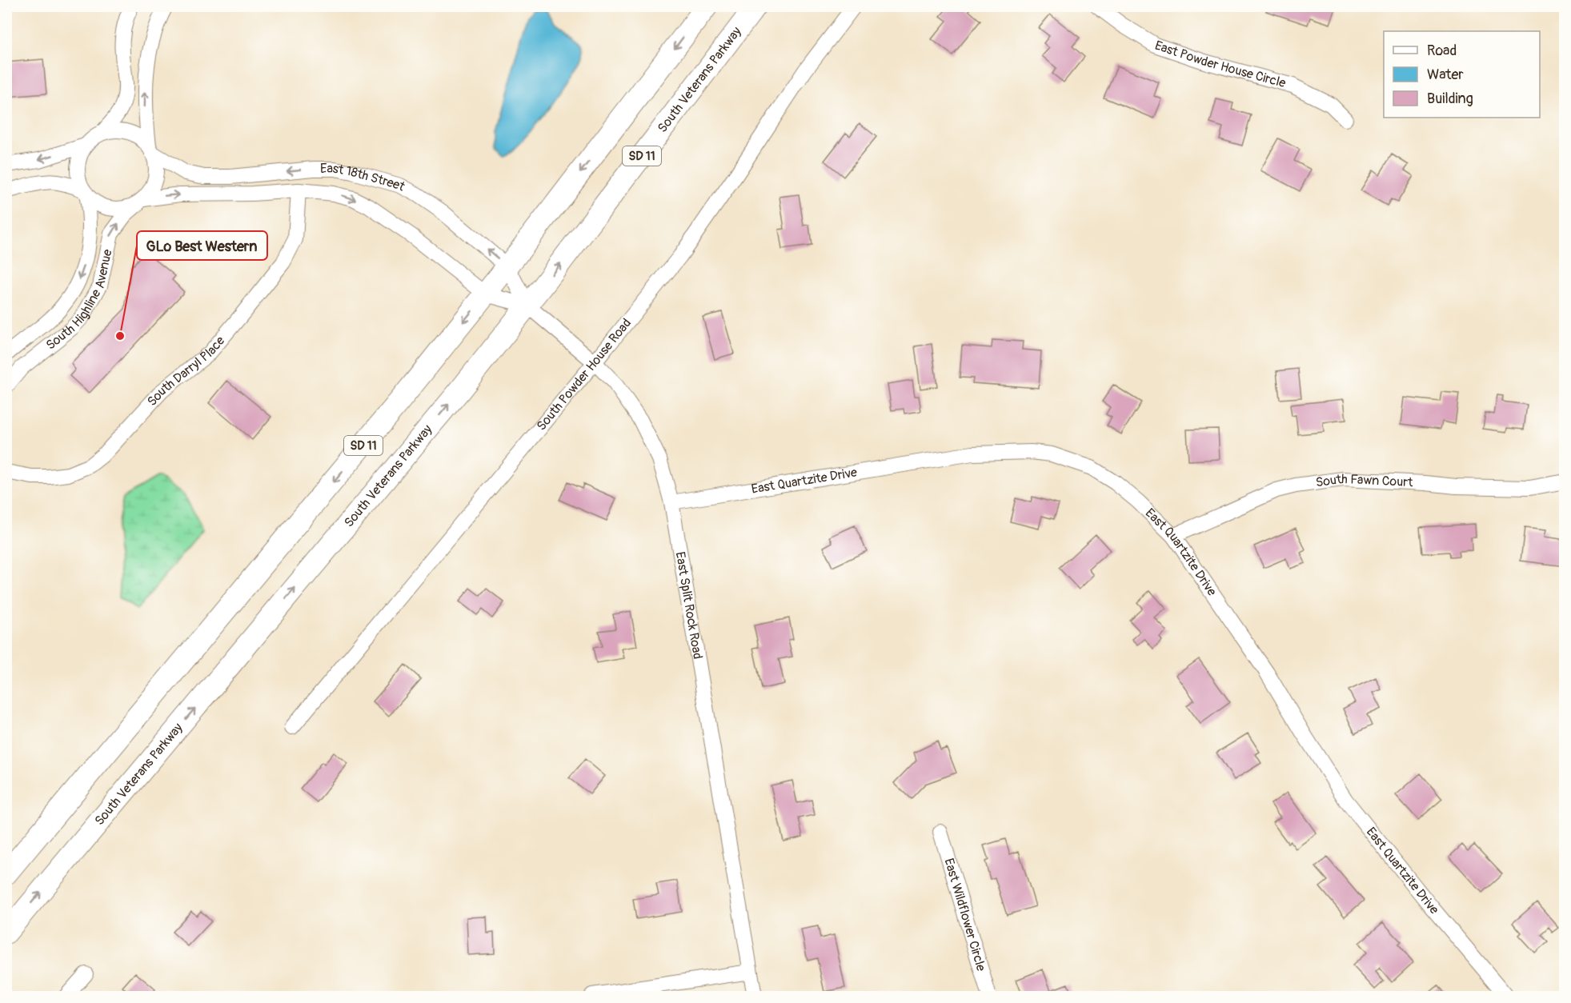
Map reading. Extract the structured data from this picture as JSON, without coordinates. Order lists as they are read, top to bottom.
{
  "streets": {
    "highway": ["South Veterans Parkway", "SD 11"],
    "street": [
      "East Powder House Circle",
      "East 18th Street",
      "South Highline Avenue",
      "South Darryl Place",
      "South Powder House Road",
      "East Quartzite Drive",
      "South Fawn Court",
      "East Split Rock Road",
      "East Wildflower Circle"
    ]
  },
  "crossings": [
    ["South Veterans Parkway", "East 18th Street"],
    ["South Veterans Parkway", "East Split Rock Road"],
    ["SD 11", "East 18th Street"],
    ["SD 11", "East Split Rock Road"],
    ["East 18th Street", "South Highline Avenue"],
    ["East 18th Street", "South Darryl Place"],
    ["East 18th Street", "East Split Rock Road"],
    ["South Powder House Road", "East Split Rock Road"],
    ["East Quartzite Drive", "South Fawn Court"],
    ["East Quartzite Drive", "East Split Rock Road"]
  ],
  "places": ["GLo Best Western"],
  "legend": ["Road", "Water", "Building"]
}
